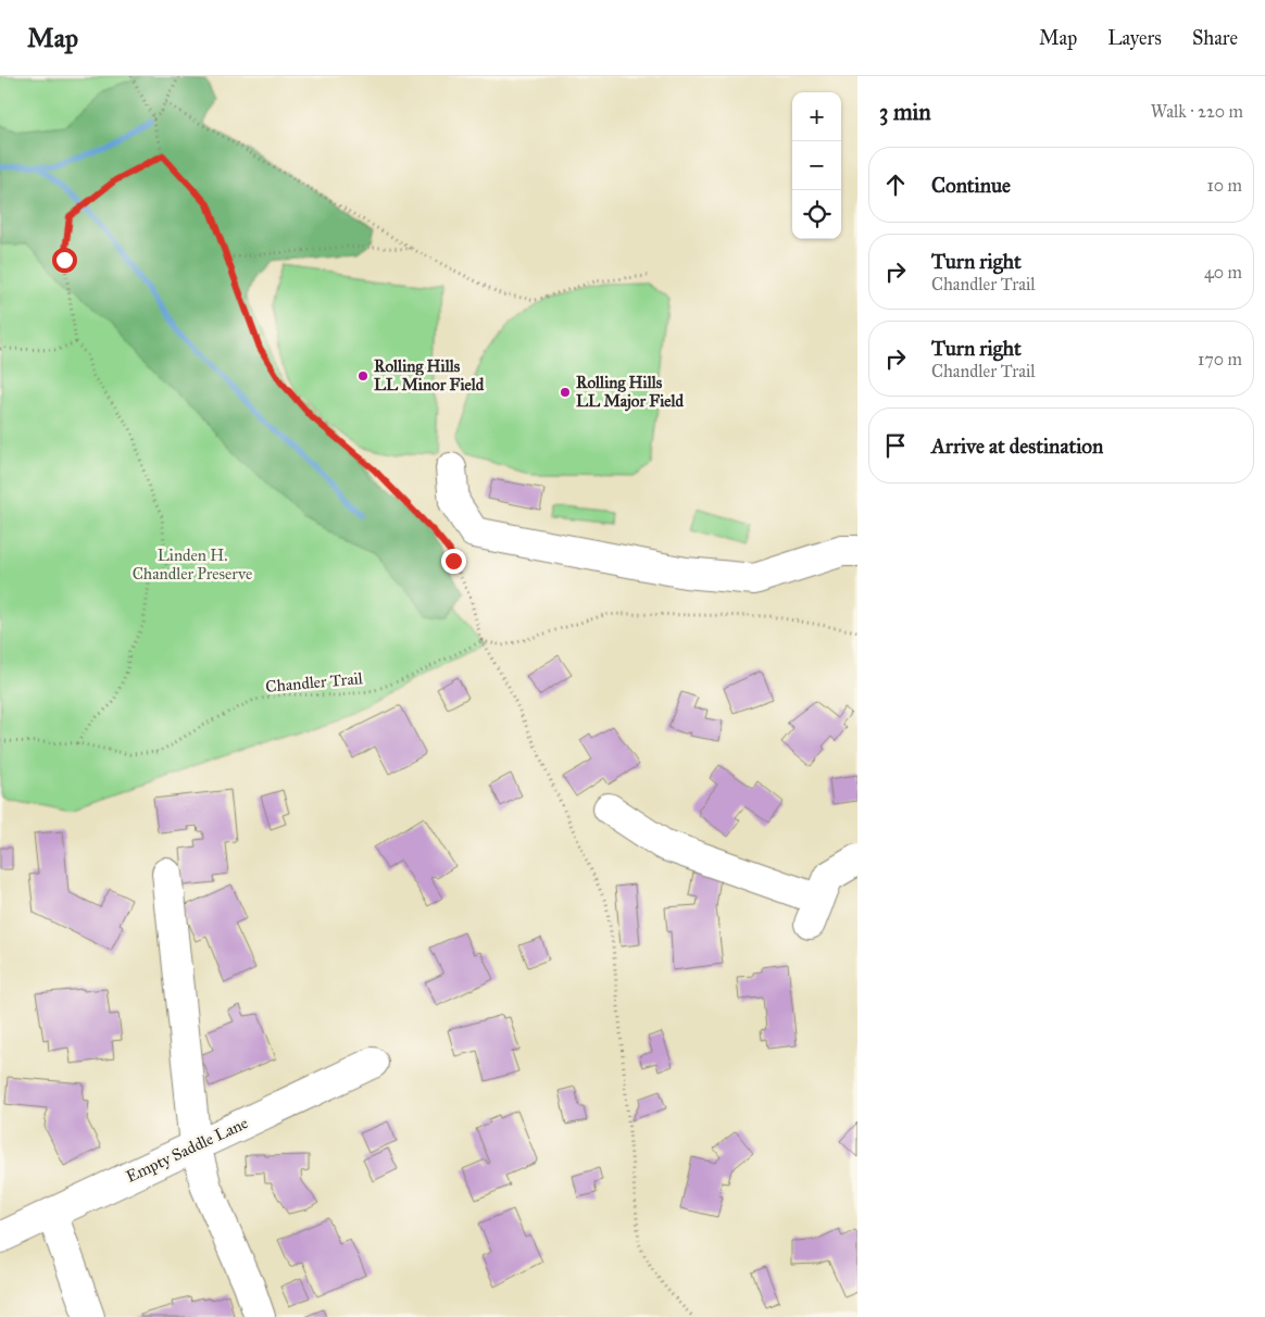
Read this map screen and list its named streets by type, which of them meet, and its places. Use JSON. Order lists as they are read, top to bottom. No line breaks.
{"streets":{"street":["Empty Saddle Lane"],"path":["Chandler Trail"]},"parks":["Linden H. Chandler Preserve"],"places":["Rolling Hills LL Minor Field","Rolling Hills LL Major Field"],"page":{"header":"Map","nav":["Map","Layers","Share"],"heading":["3 min","Walk · 220 m"],"map_buttons":["+","−"],"list":[["Continue","10 m"],["Turn right","Chandler Trail","40 m"],["Turn right","Chandler Trail","170 m"],"Arrive at destination"]}}
